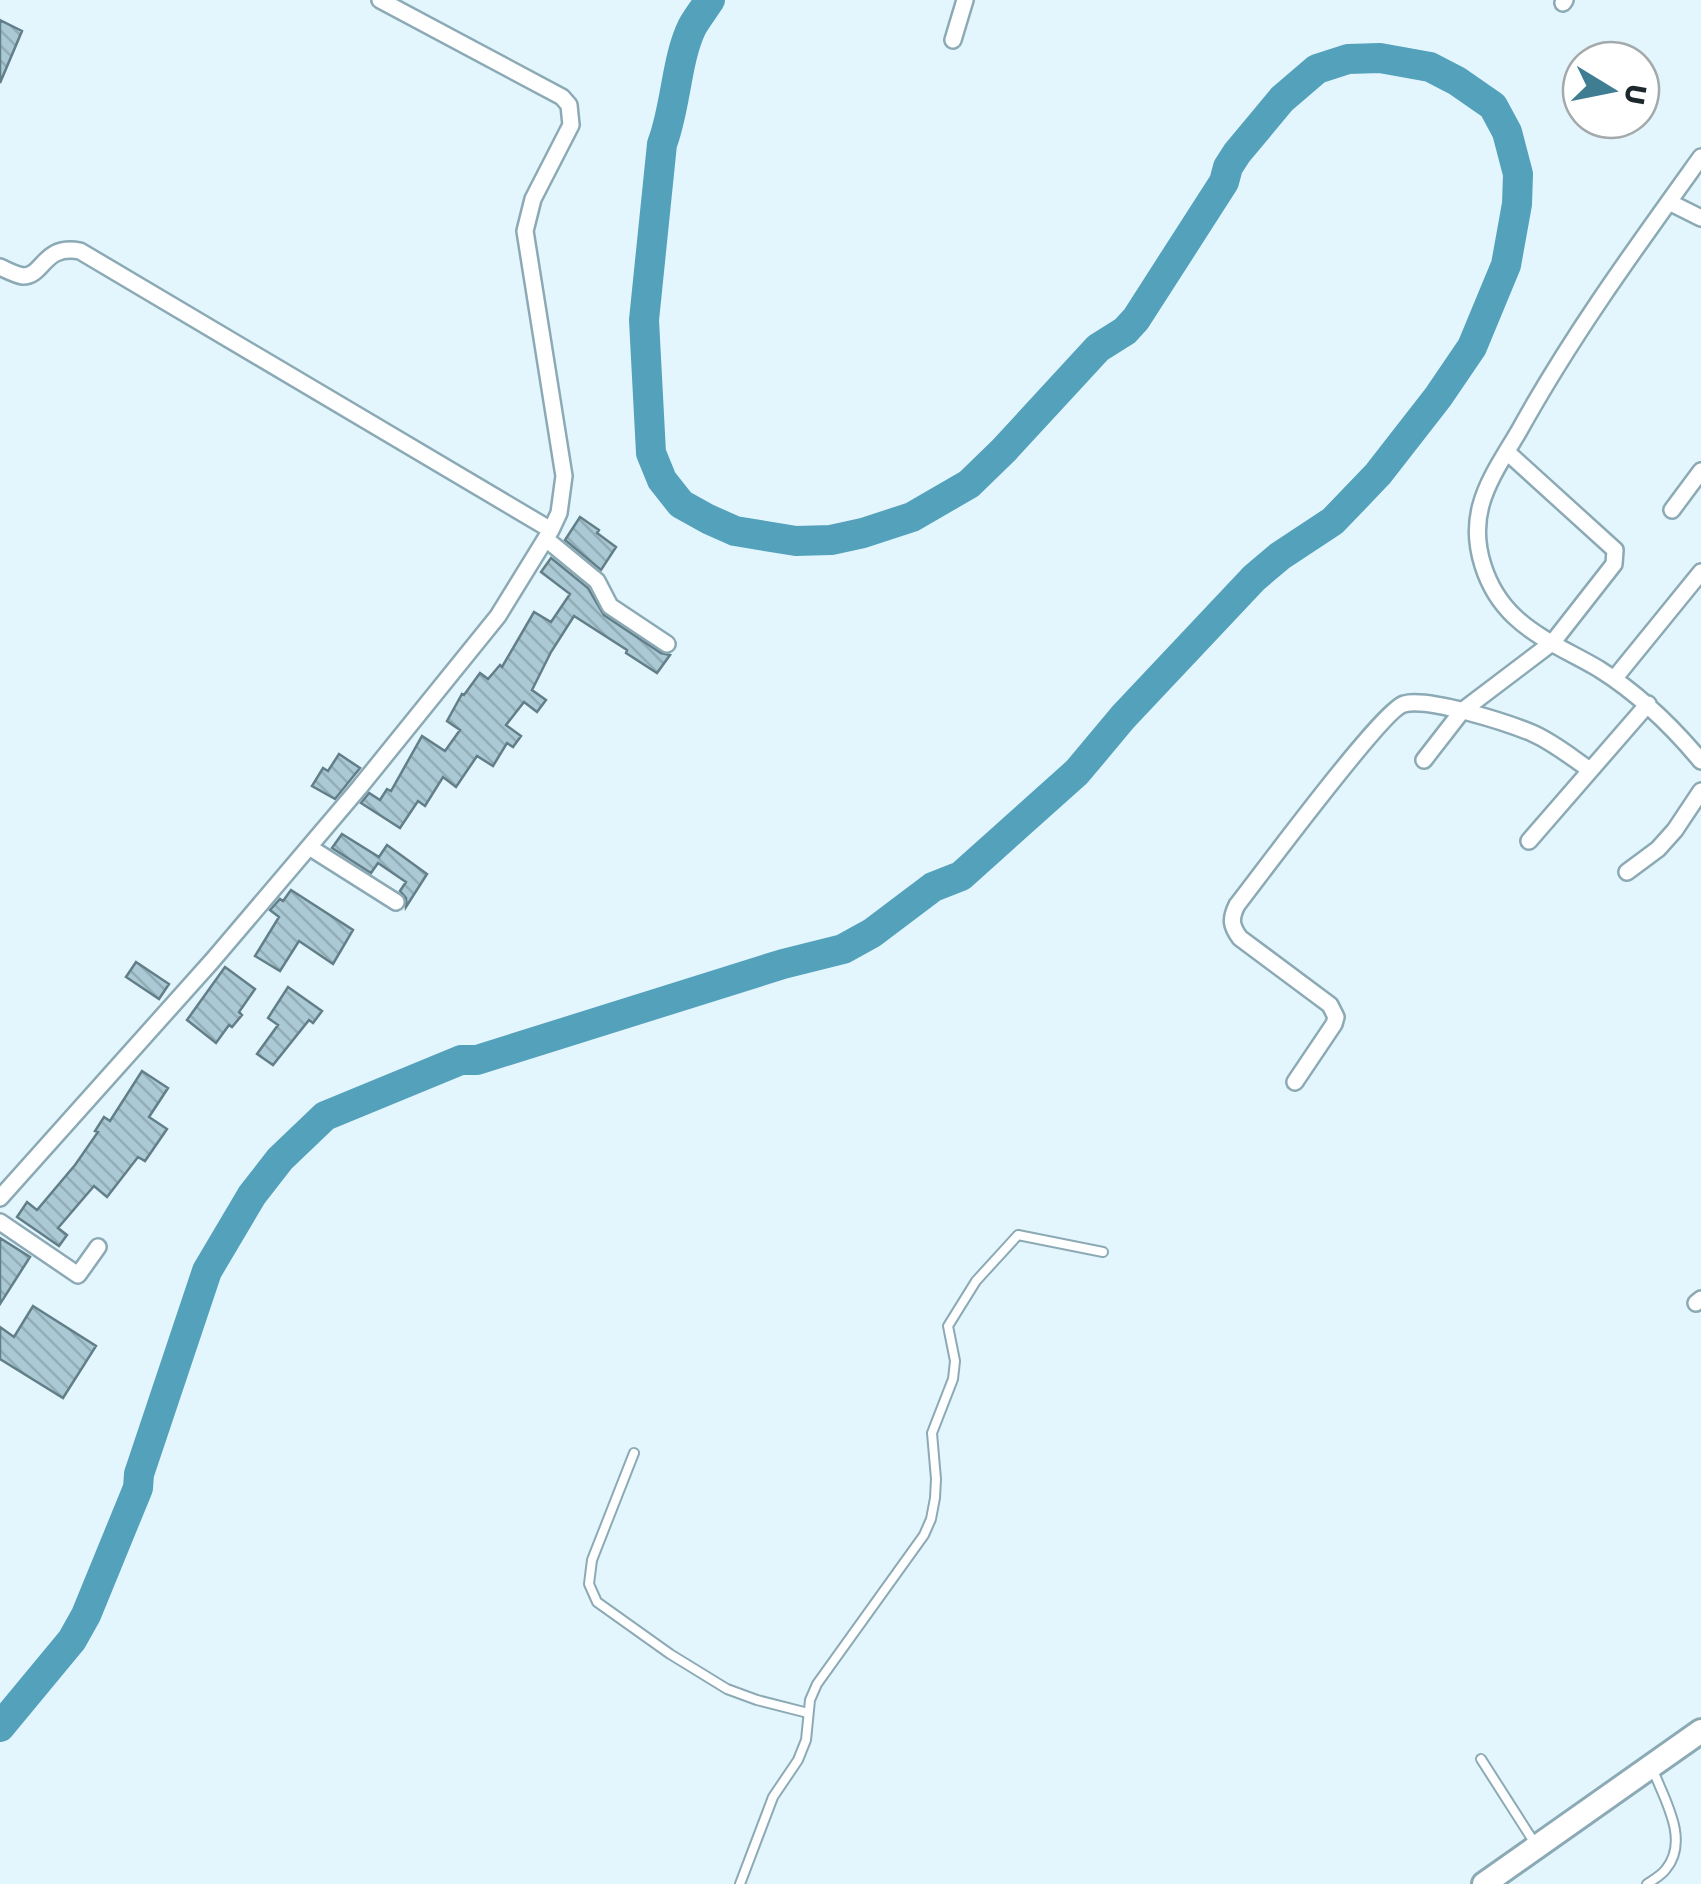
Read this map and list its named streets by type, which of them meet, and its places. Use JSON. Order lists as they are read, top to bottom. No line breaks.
{"north":"right"}
